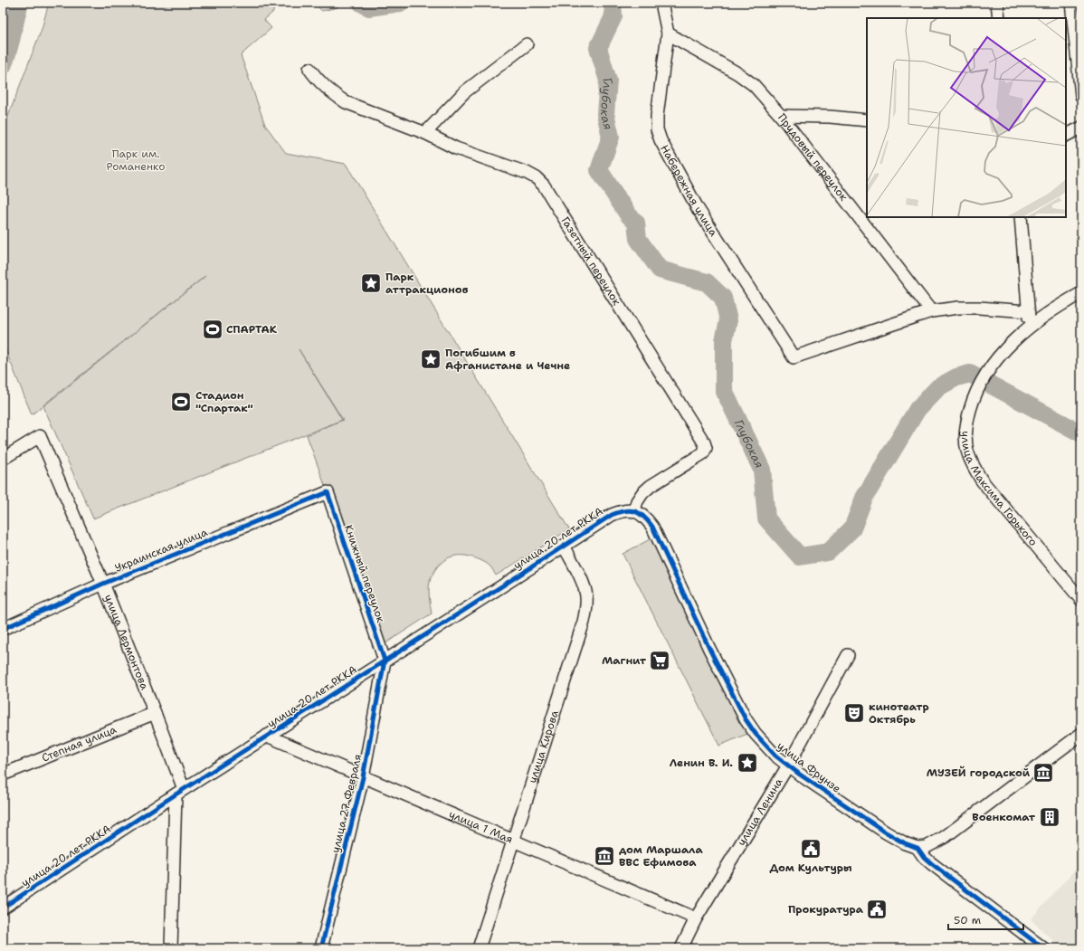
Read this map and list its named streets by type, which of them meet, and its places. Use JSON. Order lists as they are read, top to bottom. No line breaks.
{"streets":{"street":["Прудовый переулок","Набережная улица","Газетный переулок","улица Максима Горького","улица 20 лет РККА","Украинская улица","Книжный переулок","улица Лермонтова","Степная улица","улица Кирова","улица Фрунзе","улица 27 Февраля","улица Ленина","улица 1 Мая"]},"crossings":[["Прудовый переулок","Набережная улица"],["Газетный переулок","улица 20 лет РККА"],["Газетный переулок","улица Фрунзе"],["улица 20 лет РККА","Книжный переулок"],["улица 20 лет РККА","улица Лермонтова"],["улица 20 лет РККА","улица Кирова"],["улица 20 лет РККА","улица Фрунзе"],["улица 20 лет РККА","улица 27 Февраля"],["улица 20 лет РККА","улица 1 Мая"],["Украинская улица","Книжный переулок"],["Украинская улица","улица Лермонтова"],["Книжный переулок","улица 27 Февраля"],["улица Лермонтова","Степная улица"],["улица Кирова","улица 1 Мая"],["улица Фрунзе","улица Ленина"],["улица 27 Февраля","улица 1 Мая"],["улица Ленина","улица 1 Мая"]],"water":["Глубокая"],"parks":["Парк им. Романенко"],"places":{"place":["Парк аттракционов","Погибшим в Афганистане и Чечне","Ленин В. И."],"sports":["СПАРТАК","Стадион \"Спартак\""],"supermarket":["Магнит"],"theatre":["кинотеатр Октябрь"],"museum":["МУЗЕЙ городской","дом Маршала ВВС Ефимова"],"building":["Военкомат"],"public building":["Дом Культуры","Прокуратура"]},"scale_bar":"50 m"}
